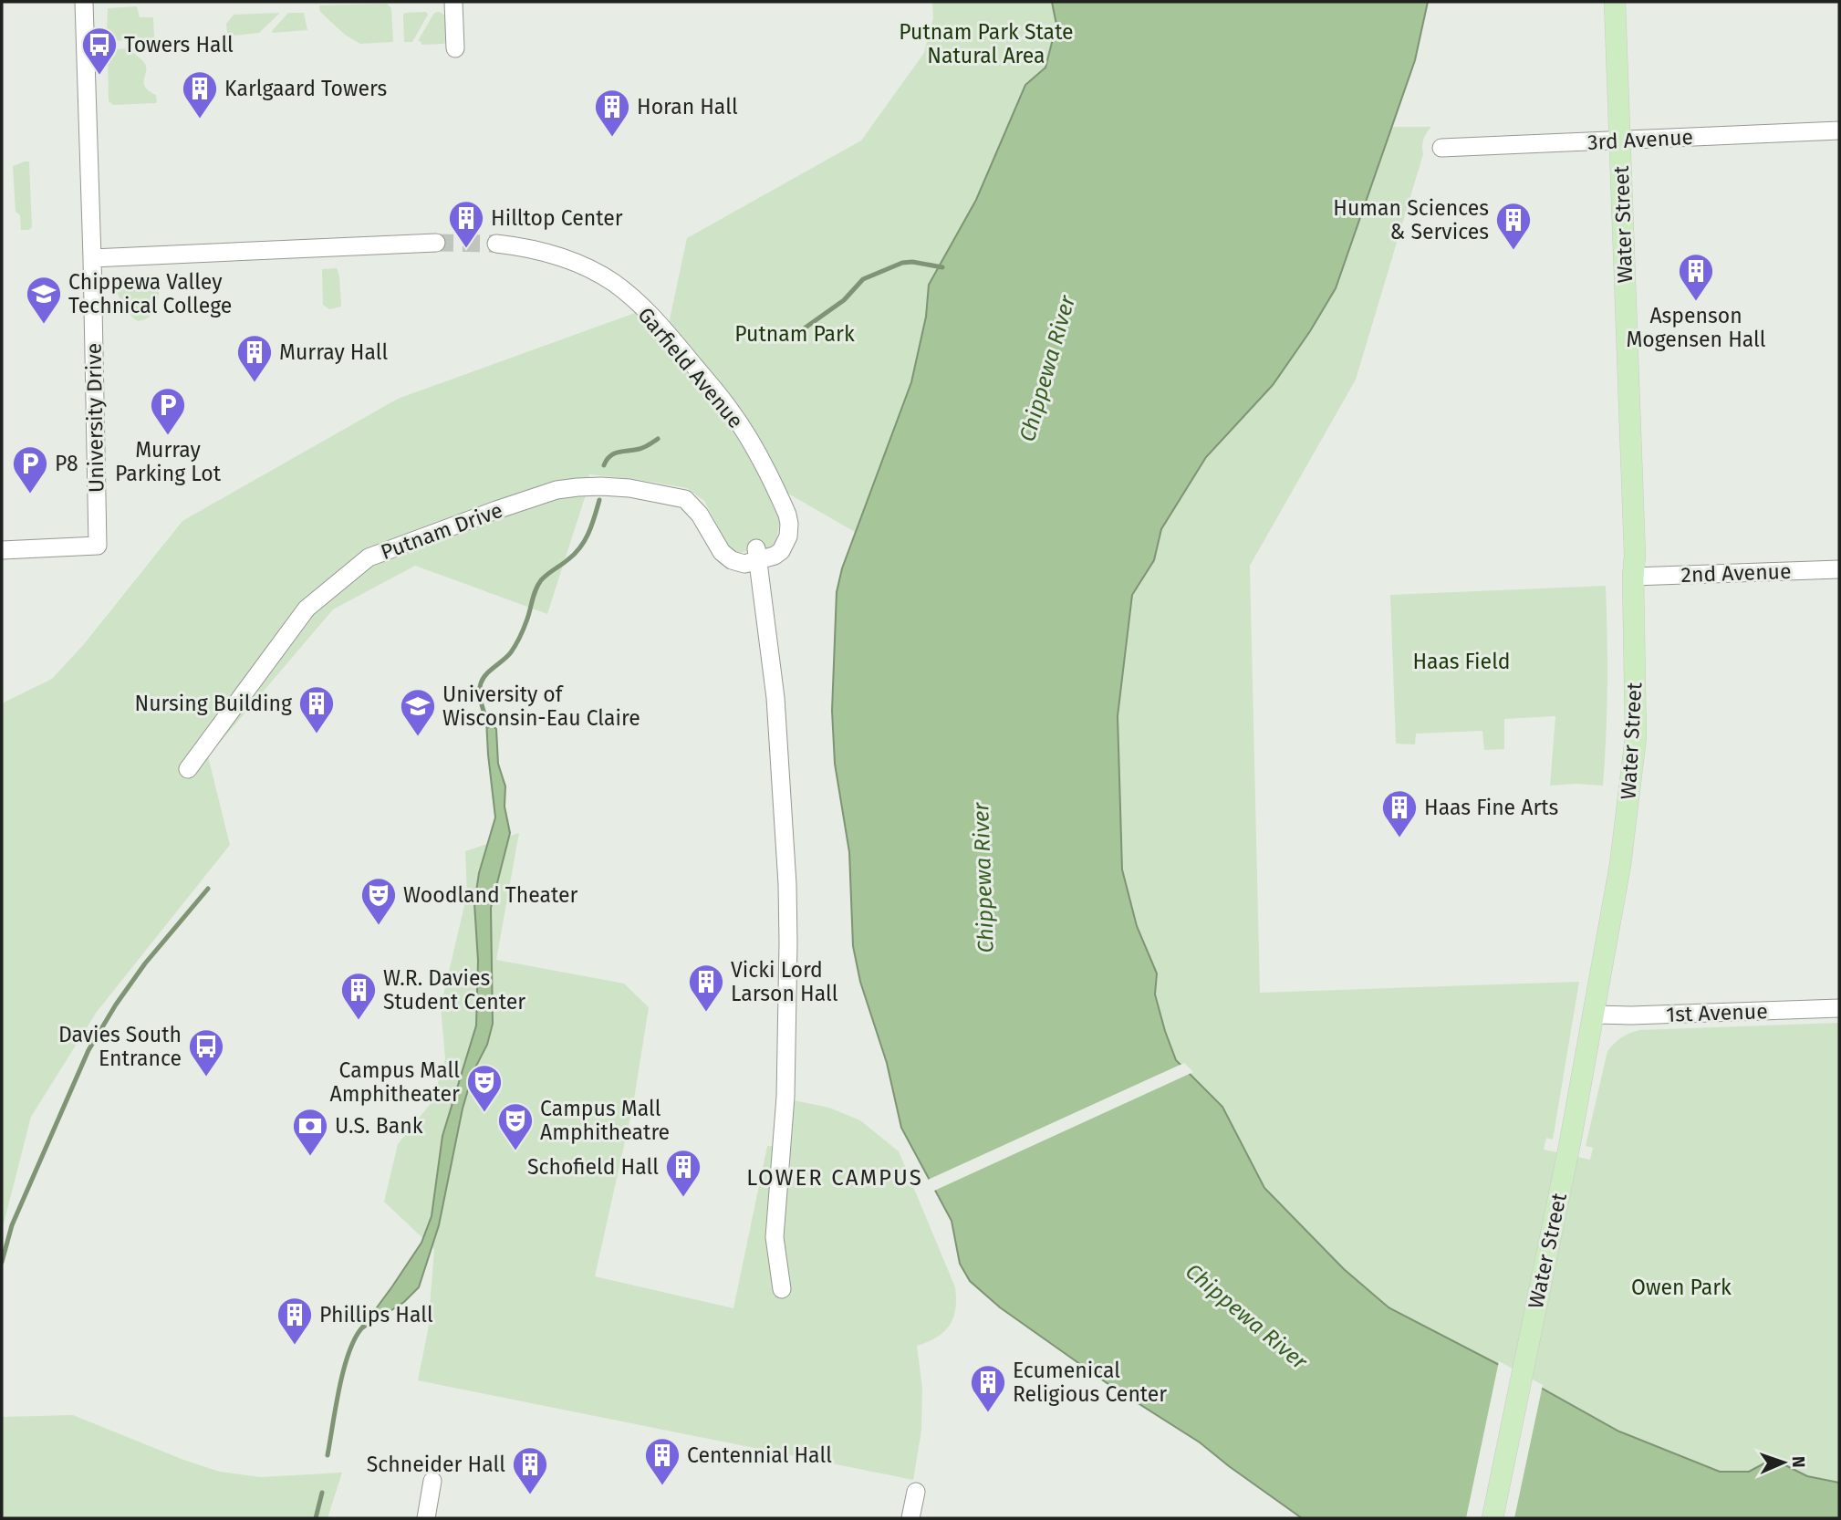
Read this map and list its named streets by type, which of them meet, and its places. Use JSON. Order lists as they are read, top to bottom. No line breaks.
{"streets":{"main road":["Water Street"],"street":["3rd Avenue","Garfield Avenue","University Drive","Putnam Drive","2nd Avenue","1st Avenue"]},"crossings":[["3rd Avenue","Water Street"],["Water Street","2nd Avenue"],["Water Street","1st Avenue"],["Garfield Avenue","Putnam Drive"]],"districts":["LOWER CAMPUS"],"water":["Chippewa River"],"parks":["Putnam Park State Natural Area","Putnam Park","Haas Field","Owen Park"],"places":{"bus stop":["Towers Hall","Davies South Entrance"],"building":["Karlgaard Towers","Horan Hall","Hilltop Center","Human Sciences & Services","Aspenson Mogensen Hall","Murray Hall","Nursing Building","Haas Fine Arts","Vicki Lord Larson Hall","W.R. Davies Student Center","Schofield Hall","Phillips Hall","Ecumenical Religious Center","Centennial Hall","Schneider Hall"],"school or university":["Chippewa Valley Technical College","University of Wisconsin-Eau Claire"],"parking":["Murray Parking Lot","P8"],"theatre":["Woodland Theater","Campus Mall Amphitheater","Campus Mall Amphitheatre"],"bank":["U.S. Bank"]},"north":"right"}
